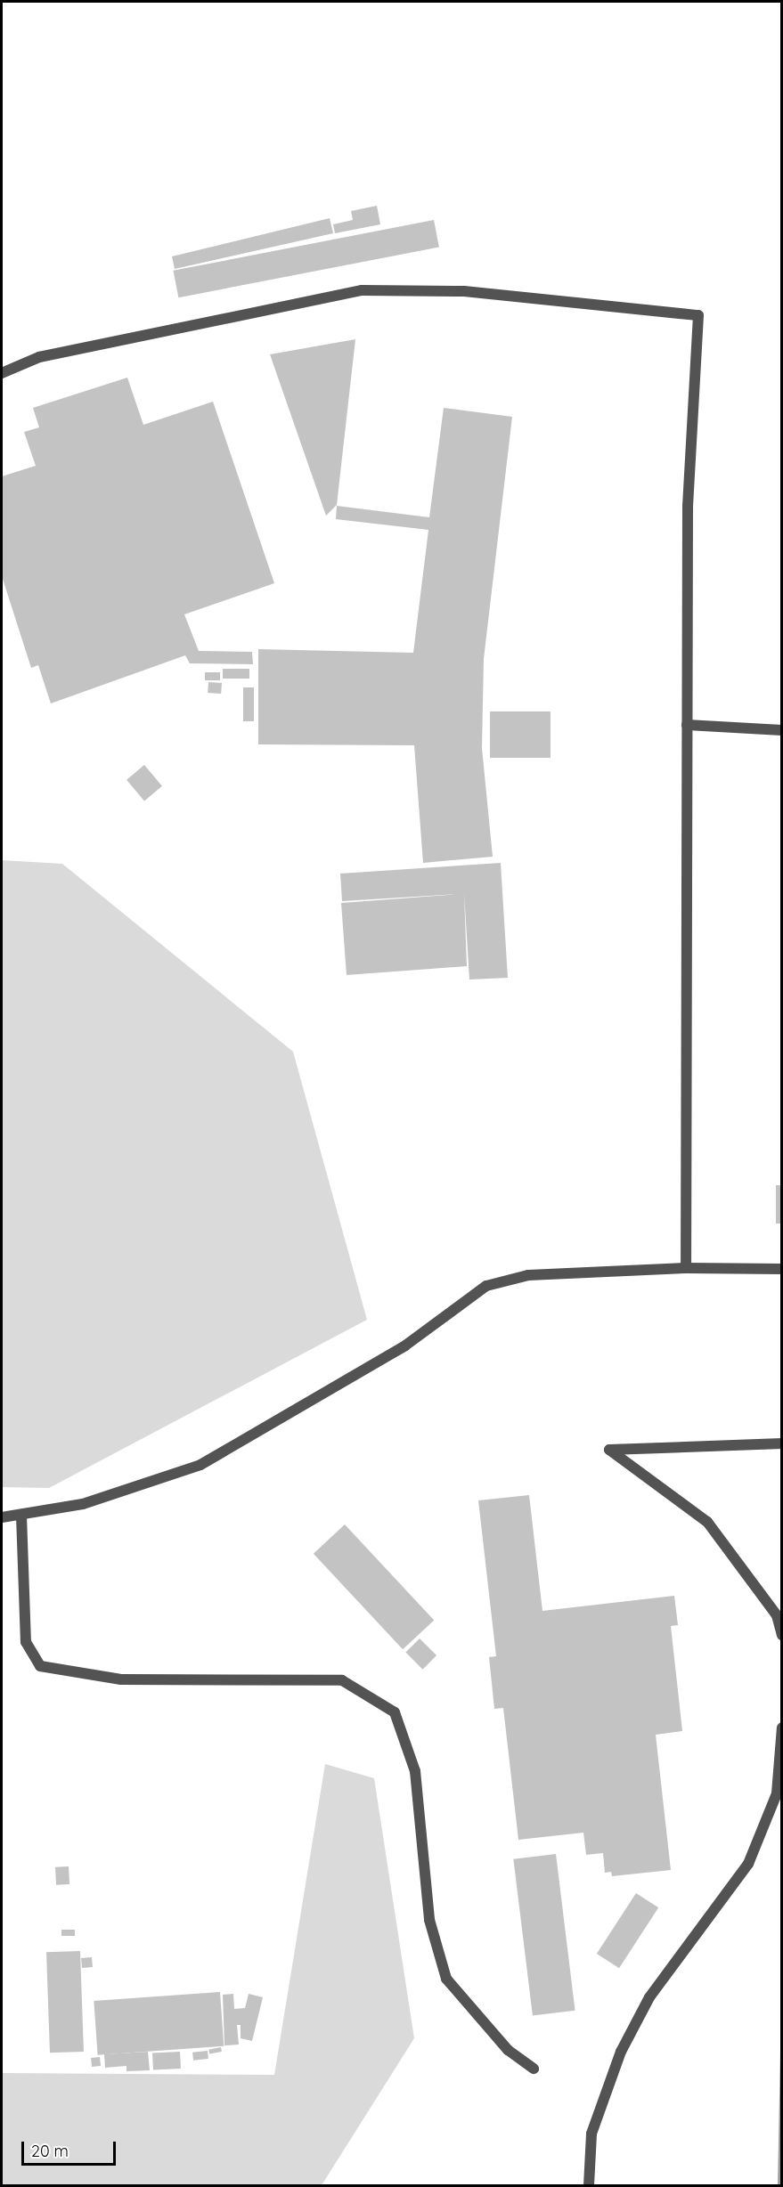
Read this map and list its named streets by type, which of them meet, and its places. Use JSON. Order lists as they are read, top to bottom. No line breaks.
{"scale_bar":"20 m"}
